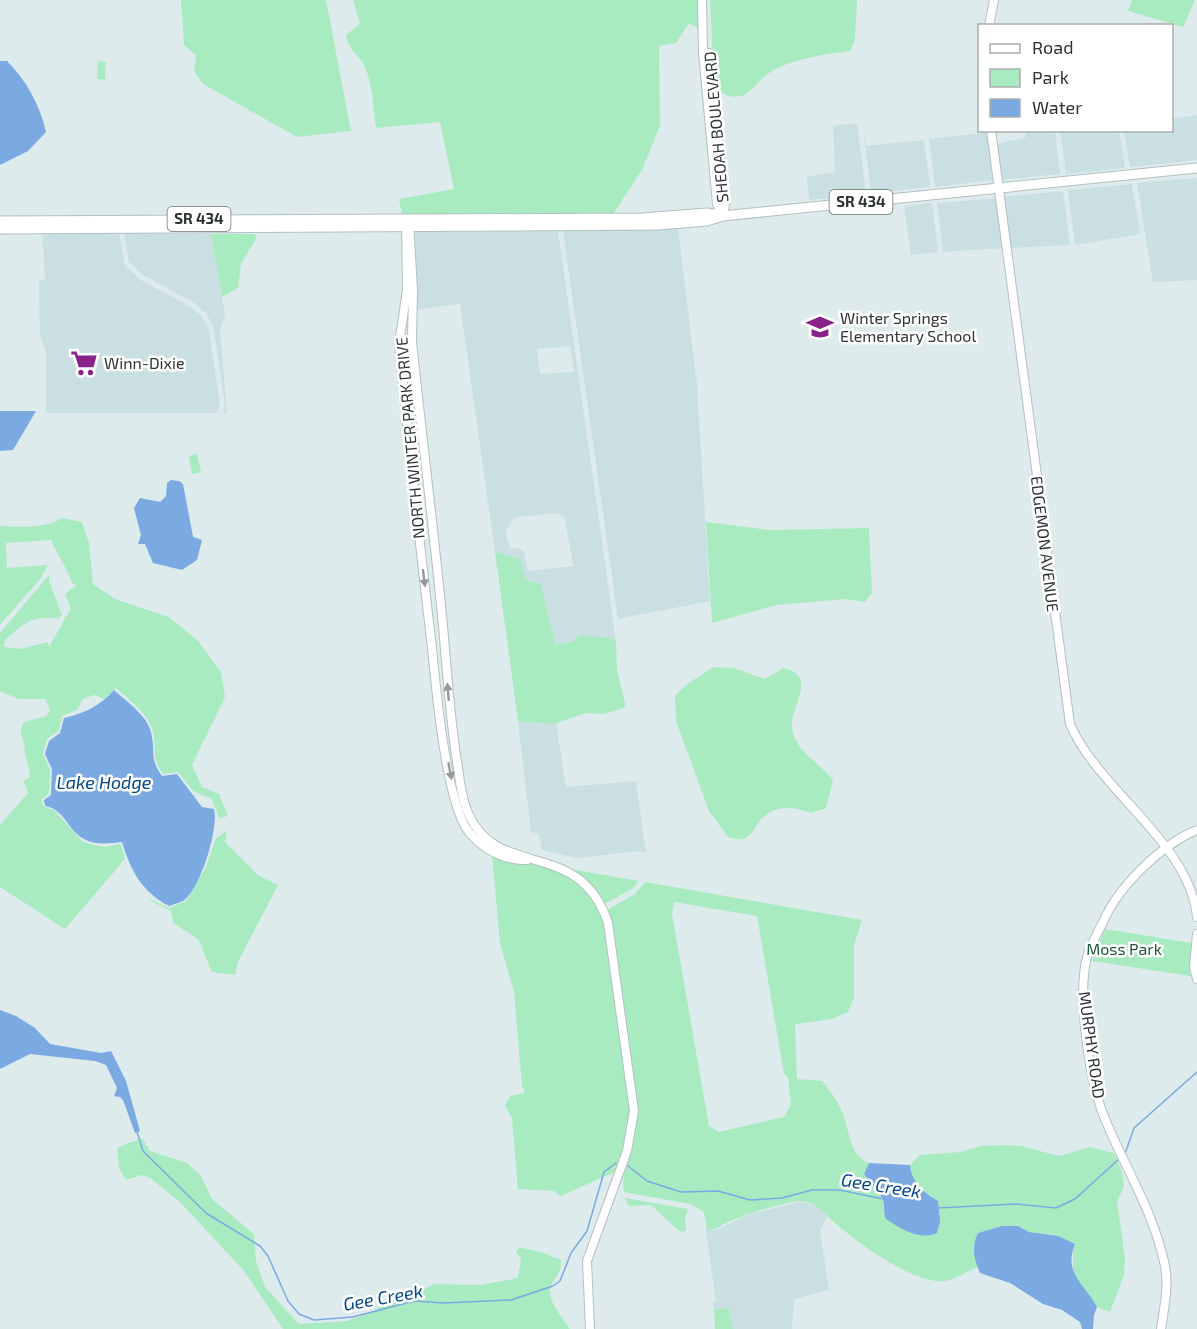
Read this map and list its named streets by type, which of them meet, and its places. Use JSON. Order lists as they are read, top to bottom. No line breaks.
{"streets":{"main road":["SR 434"],"street":["SHEOAH BOULEVARD","NORTH WINTER PARK DRIVE","EDGEMON AVENUE","MURPHY ROAD"]},"crossings":[["SHEOAH BOULEVARD","SR 434"],["SR 434","NORTH WINTER PARK DRIVE"],["SR 434","EDGEMON AVENUE"],["EDGEMON AVENUE","MURPHY ROAD"]],"water":["Lake Hodge","Gee Creek"],"parks":["Moss Park"],"places":{"school or university":["Winter Springs Elementary School"],"supermarket":["Winn-Dixie"]},"legend":["Road","Park","Water"]}
